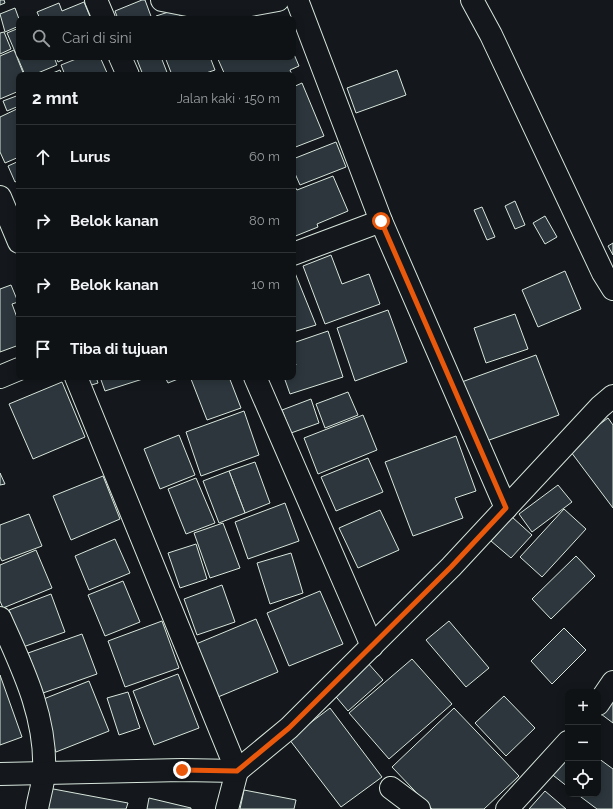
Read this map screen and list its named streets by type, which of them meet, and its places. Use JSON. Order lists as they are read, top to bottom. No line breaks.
{"page":{"search":"Cari di sini","heading":["2 mnt","Jalan kaki · 150 m"],"list":[["Lurus","60 m"],["Belok kanan","80 m"],["Belok kanan","10 m"],"Tiba di tujuan"],"map_buttons":["+","−"]}}
